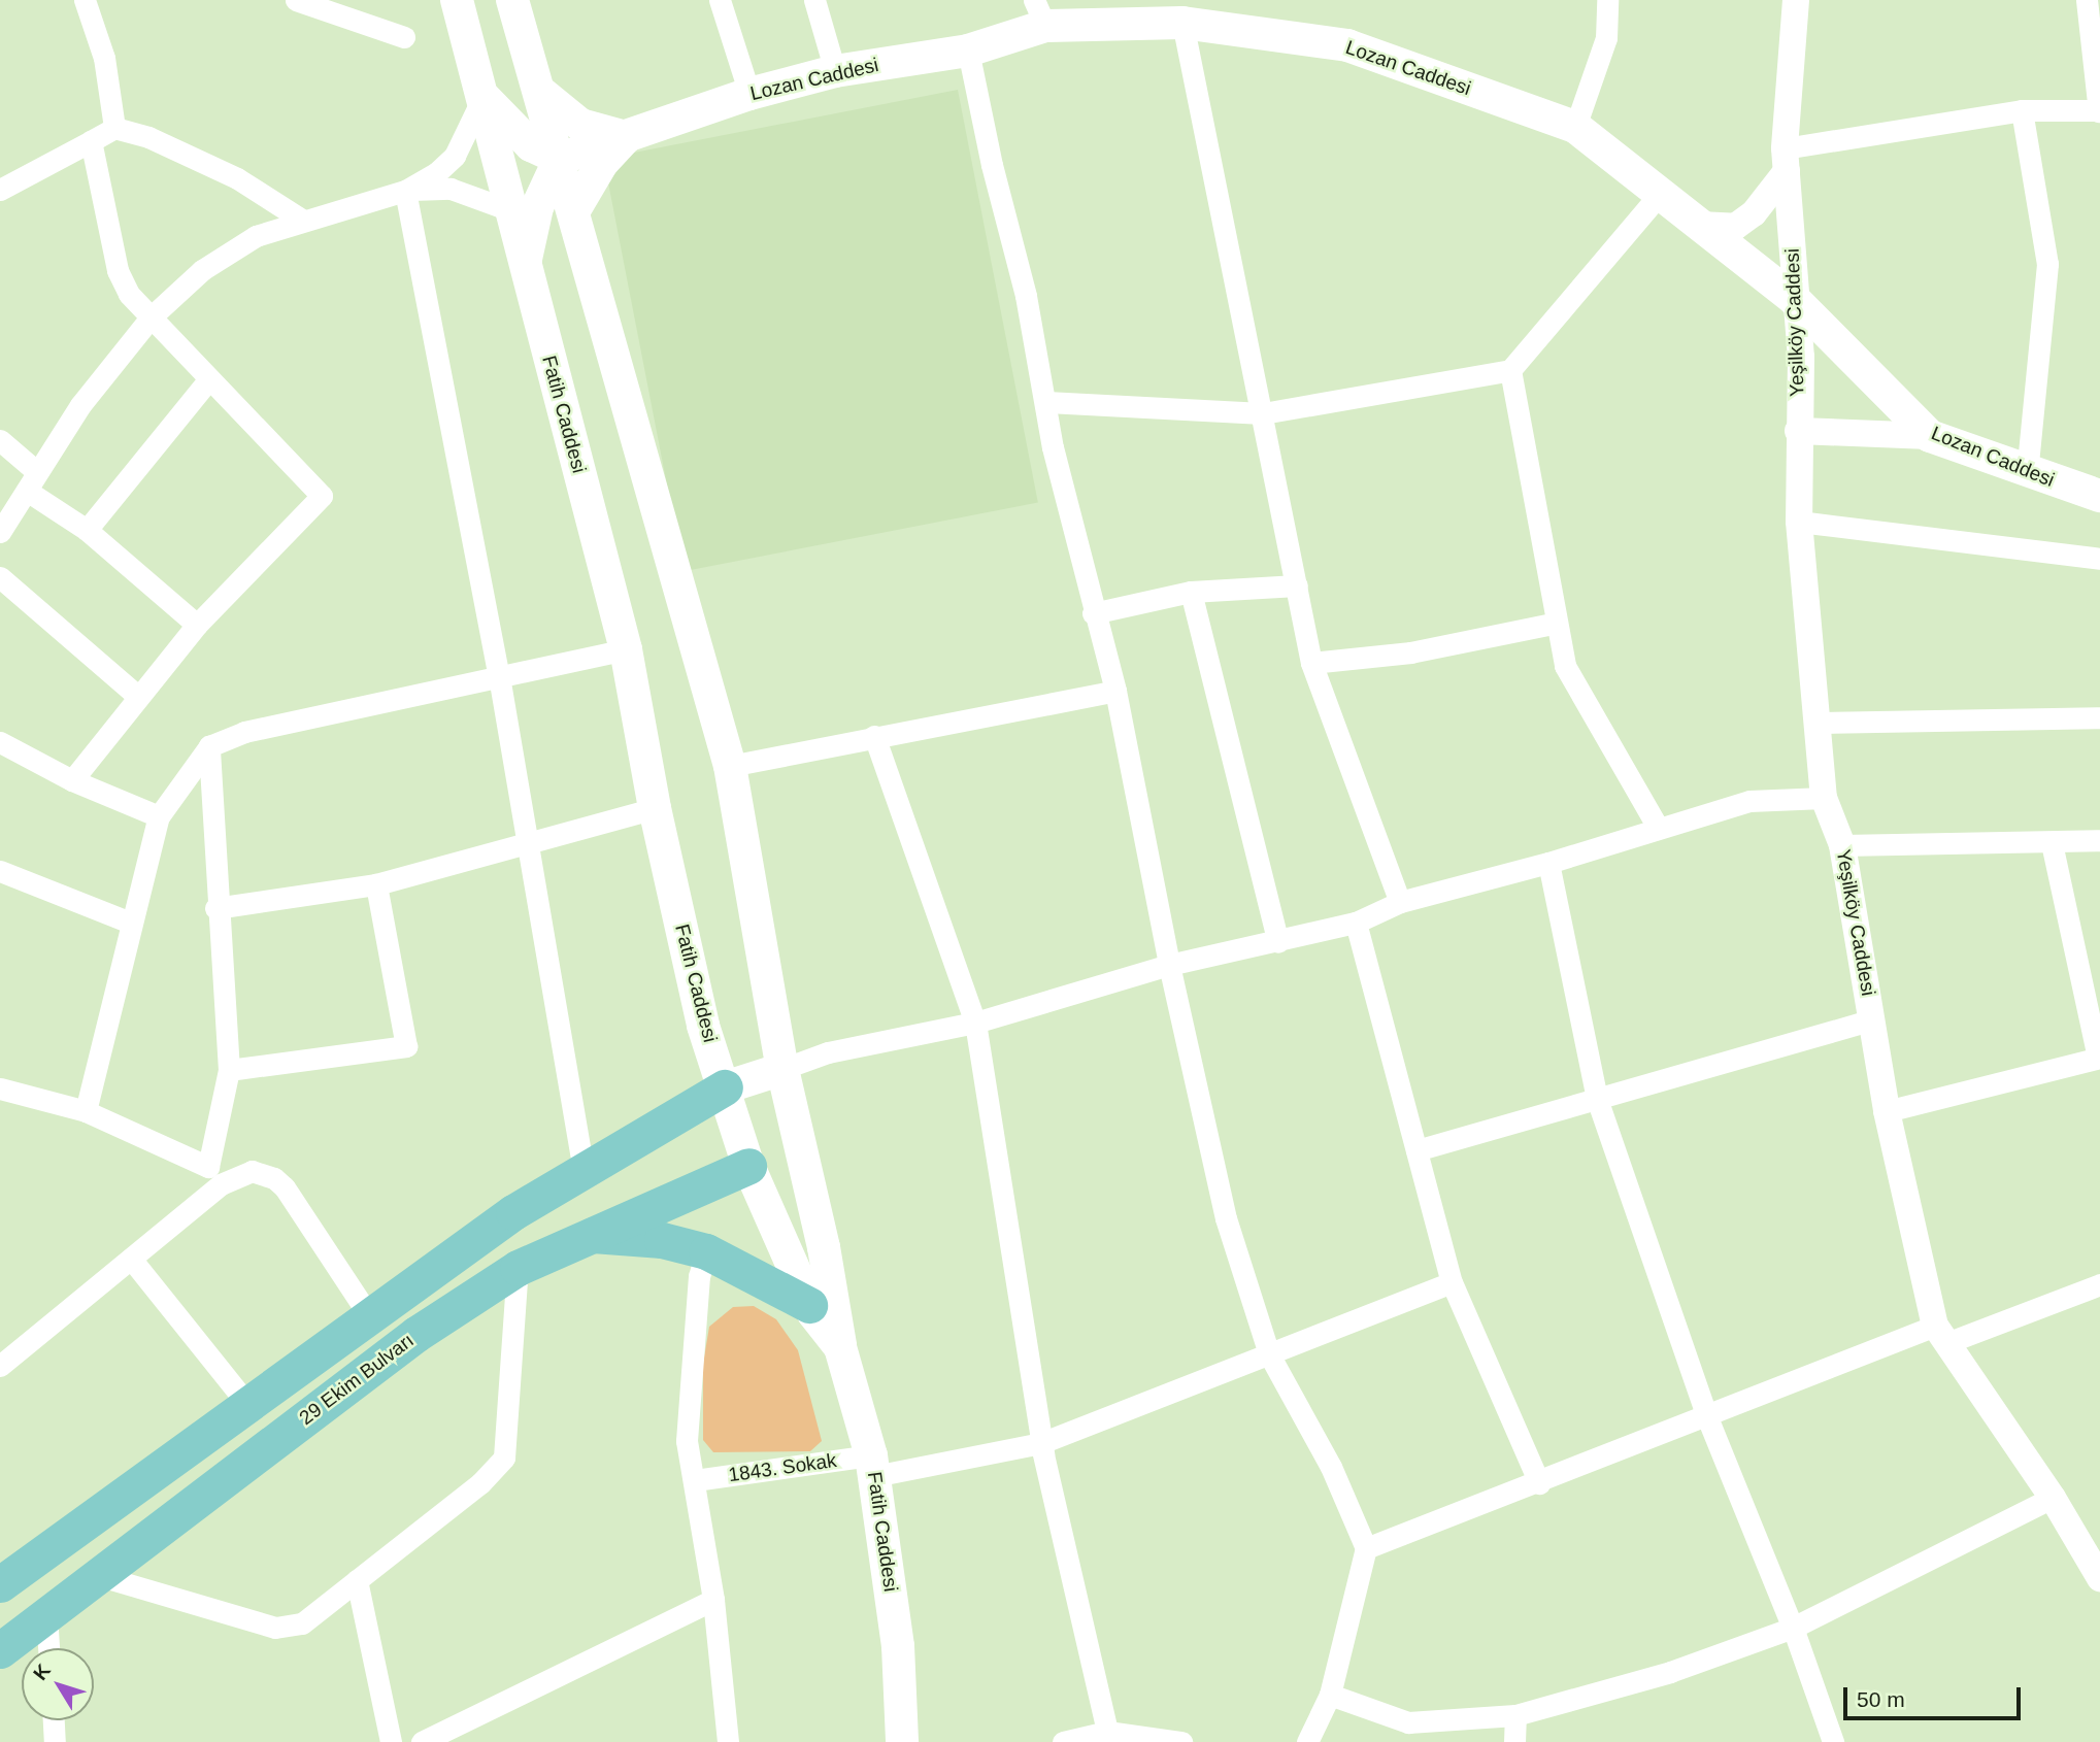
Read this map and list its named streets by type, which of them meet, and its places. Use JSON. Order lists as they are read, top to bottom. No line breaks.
{"streets":{"main road":["Lozan Caddesi","Fatih Caddesi","29 Ekim Bulvarı"],"street":["Yeşilköy Caddesi","1843. Sokak"]},"crossings":[["Lozan Caddesi","Yeşilköy Caddesi"],["Fatih Caddesi","29 Ekim Bulvarı"],["Fatih Caddesi","1843. Sokak"]],"scale_bar":"50 m","north":"top left"}
